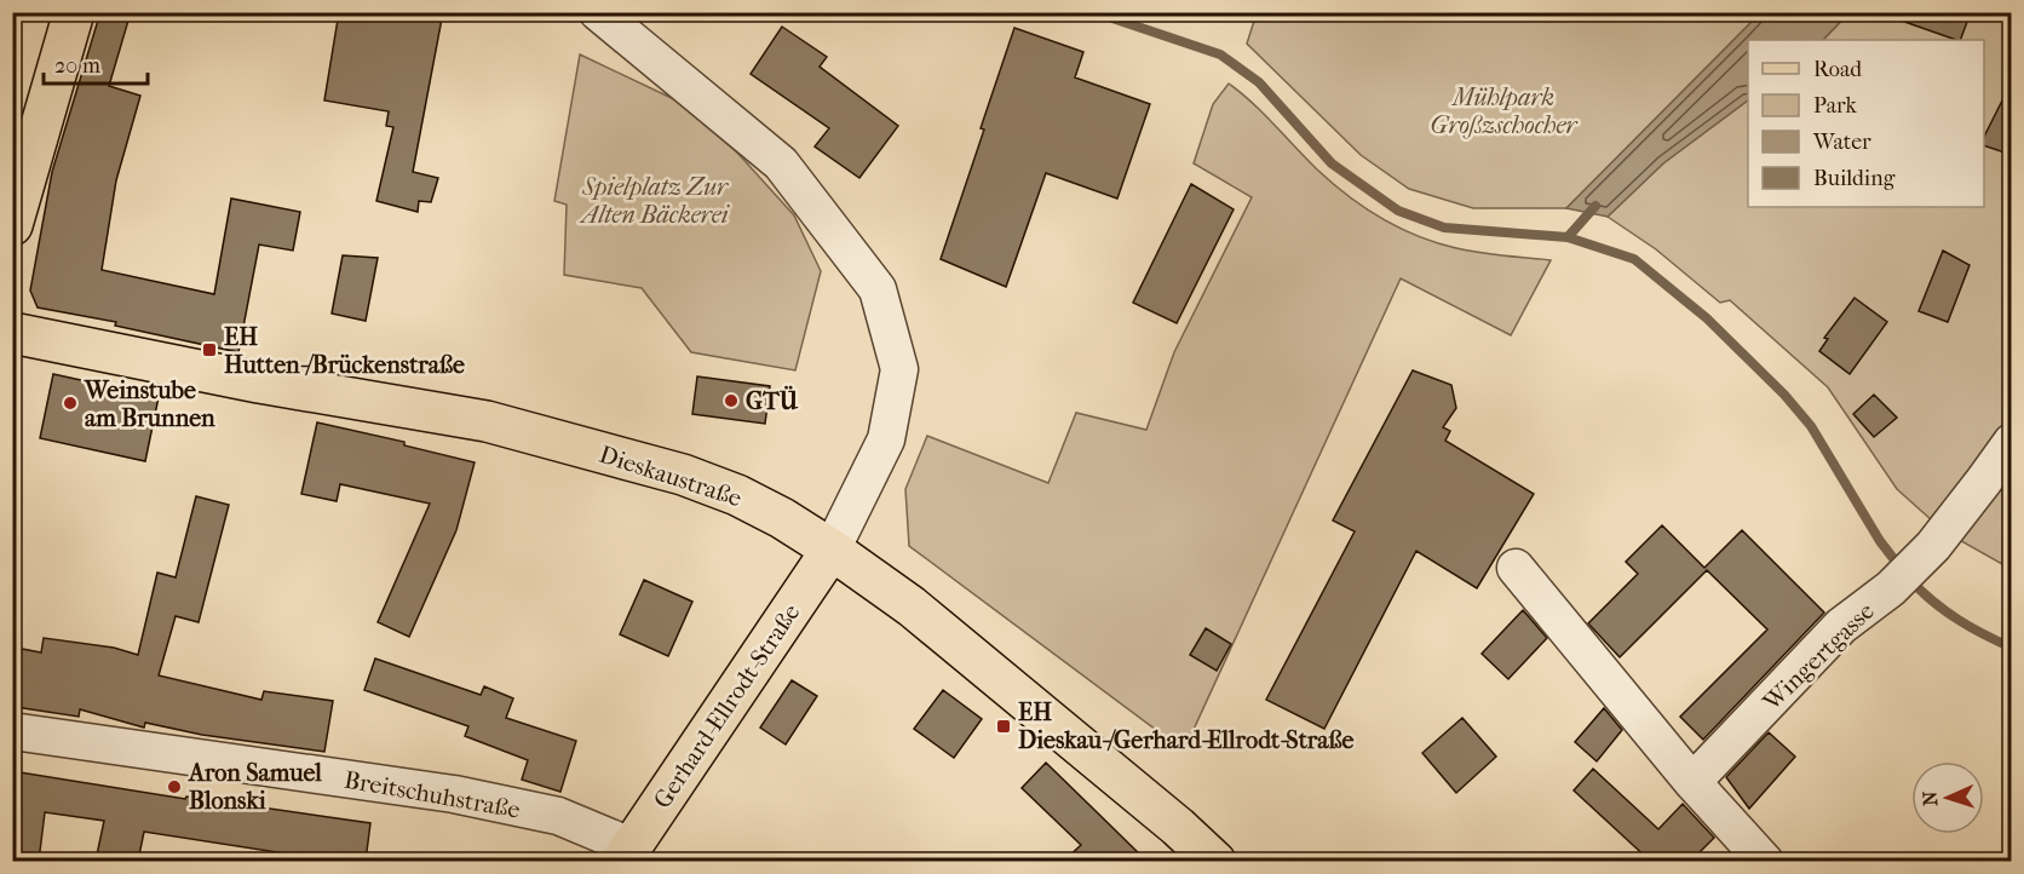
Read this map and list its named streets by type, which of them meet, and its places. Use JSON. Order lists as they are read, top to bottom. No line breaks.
{"streets":{"main road":["Dieskaustraße","Gerhard-Ellrodt-Straße"],"street":["Wingertgasse","Breitschuhstraße"]},"crossings":[["Dieskaustraße","Gerhard-Ellrodt-Straße"],["Gerhard-Ellrodt-Straße","Breitschuhstraße"]],"parks":["Mühlpark Großzschocher","Spielplatz Zur Alten Bäckerei"],"places":{"transit":["EH Hutten-/Brückenstraße","EH Dieskau-/Gerhard-Ellrodt-Straße"],"other":["GTÜ","Weinstube am Brunnen","Aron Samuel Blonski"]},"legend":["Road","Park","Water","Building"],"scale_bar":"20 m","north":"left"}
